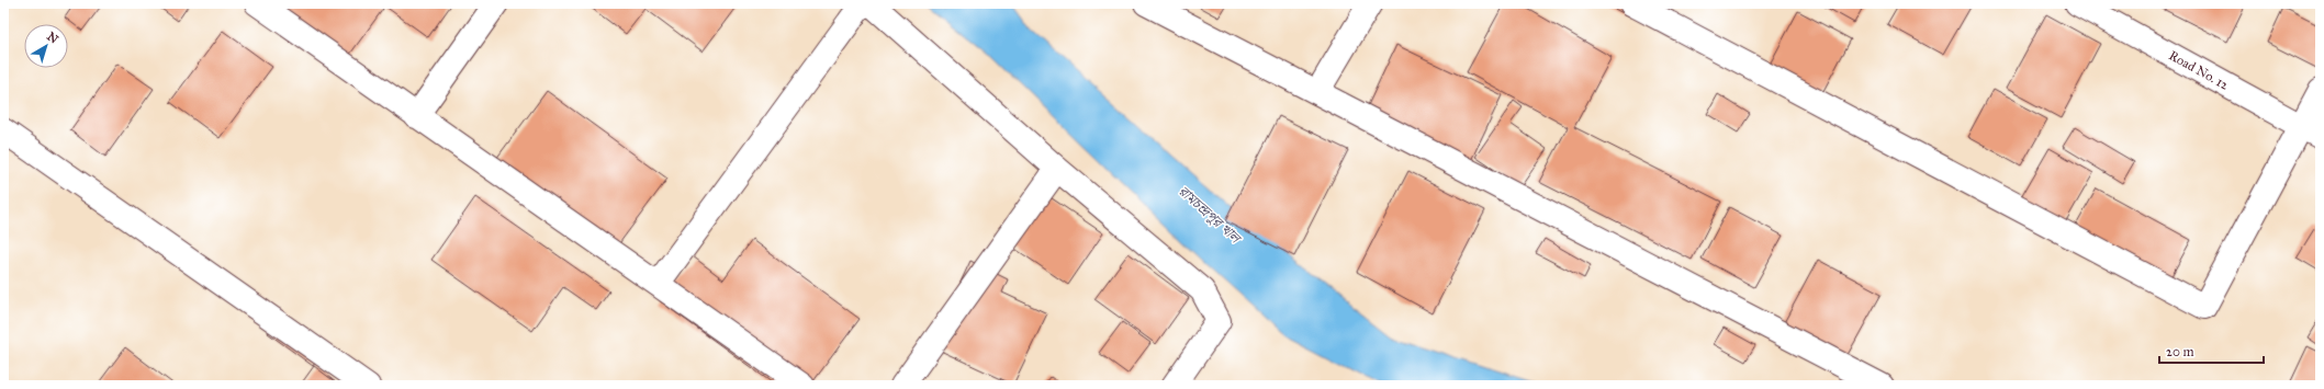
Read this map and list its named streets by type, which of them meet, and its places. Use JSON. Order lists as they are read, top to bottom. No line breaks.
{"streets":{"street":["Road No. 12"]},"water":["রামচন্দ্রপুর খাল"],"scale_bar":"20 m","north":"top right"}
